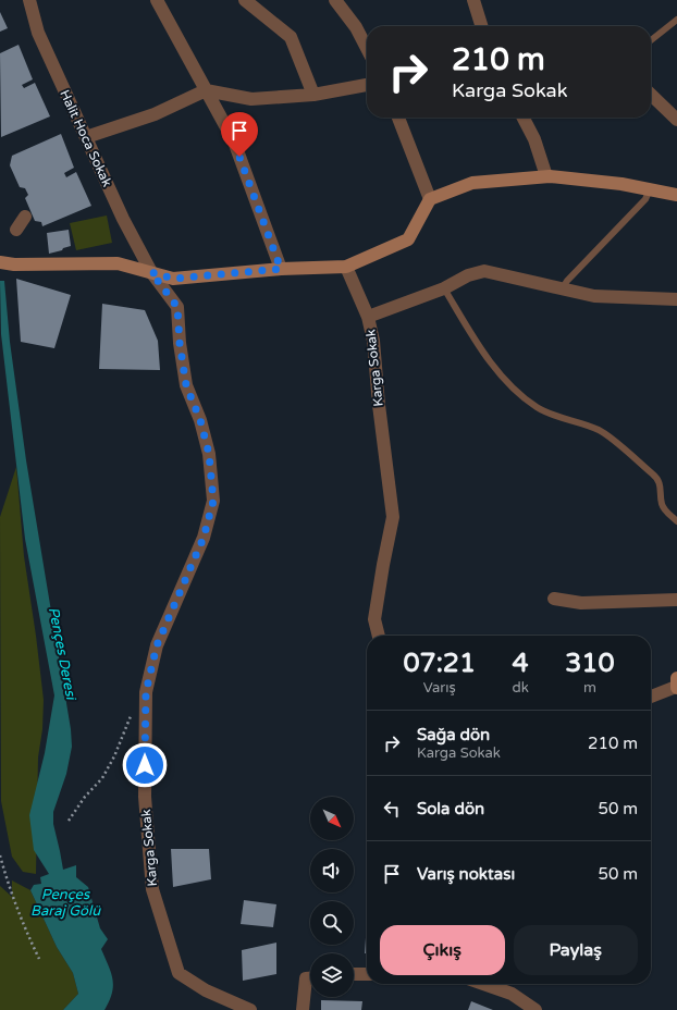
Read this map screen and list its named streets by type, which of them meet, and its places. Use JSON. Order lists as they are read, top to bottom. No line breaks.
{"streets":{"street":["Halit Hoca Sokak","Karga Sokak"]},"crossings":[["Halit Hoca Sokak","Karga Sokak"]],"water":["Pençes Deresi","Pençes Baraj Gölü"],"north":"bottom right","page":{"turn":["210 m","Karga Sokak"],"eta":["07:21","Varış","4","dk","310","m"],"list":[{"name":"Sağa dön","note":"Karga Sokak","value":"210 m"},{"name":"Sola dön","value":"50 m"},{"name":"Varış noktası","value":"50 m"}],"buttons":["Çıkış","Paylaş"]}}
